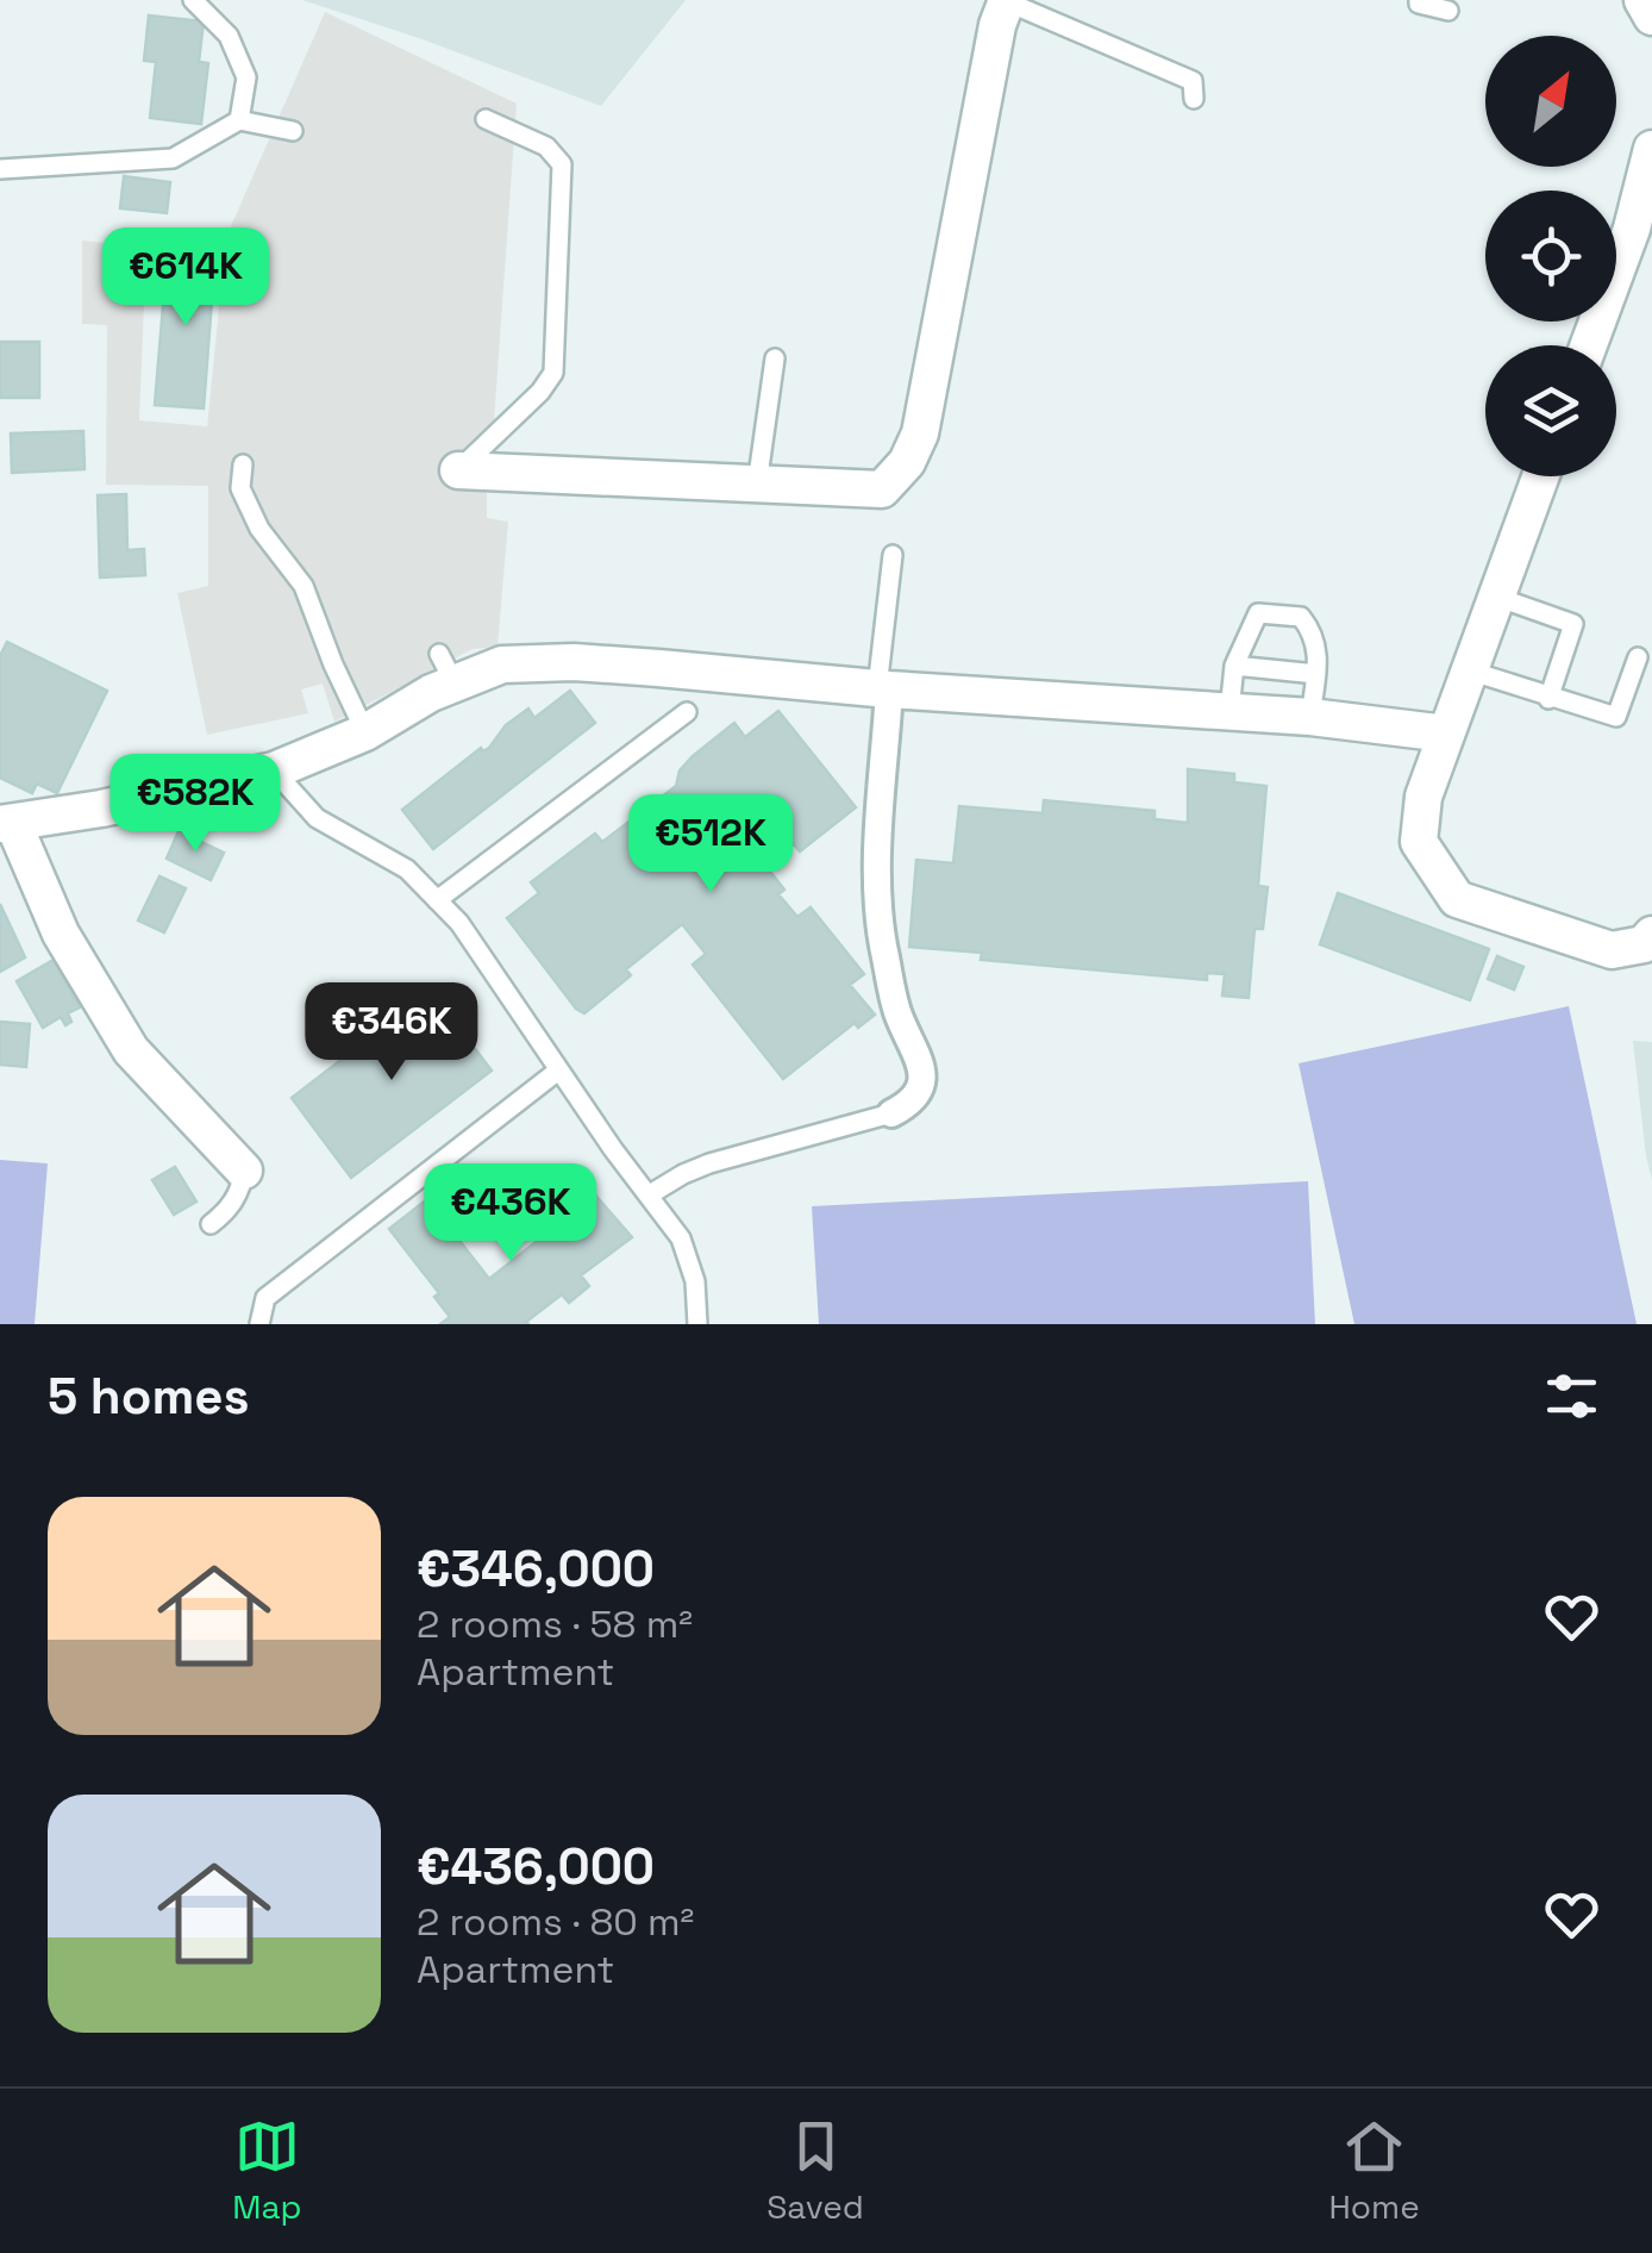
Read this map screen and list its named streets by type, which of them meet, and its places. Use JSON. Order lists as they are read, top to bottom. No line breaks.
{"north":"top right","page":{"price":["€614K","€582K","€512K","€346K","€436K"],"heading":"5 homes","list":[{"name":"€346,000","note":"2 rooms · 58 m² · Apartment"},{"name":"€436,000","note":"2 rooms · 80 m² · Apartment"}],"tabs":["Map","Saved","Home"]}}
